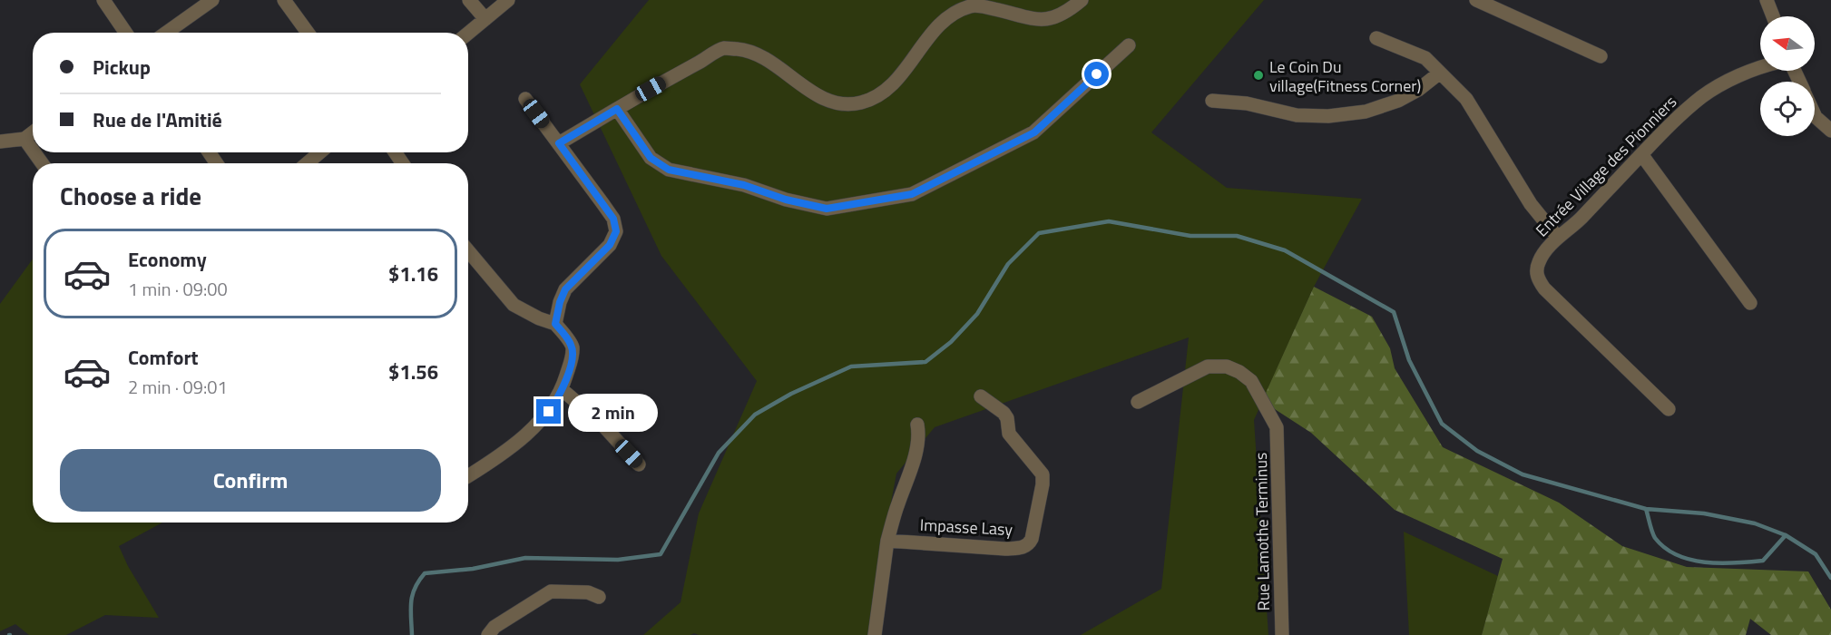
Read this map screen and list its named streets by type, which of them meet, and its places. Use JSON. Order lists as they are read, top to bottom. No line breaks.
{"streets":{"street":["Entrée Village des Pionniers","Impasse Lasy","Rue Lamothe Terminus"]},"places":["Le Coin Du village(Fitness Corner)"],"north":"left","page":{"banner":["Pickup","Rue de l'Amitié"],"heading":"Choose a ride","list":[{"name":"Economy","note":"1 min · 09:00","value":"$1.16"},{"name":"Comfort","note":"2 min · 09:01","value":"$1.56"}],"bubble":"2 min","buttons":"Confirm"}}
